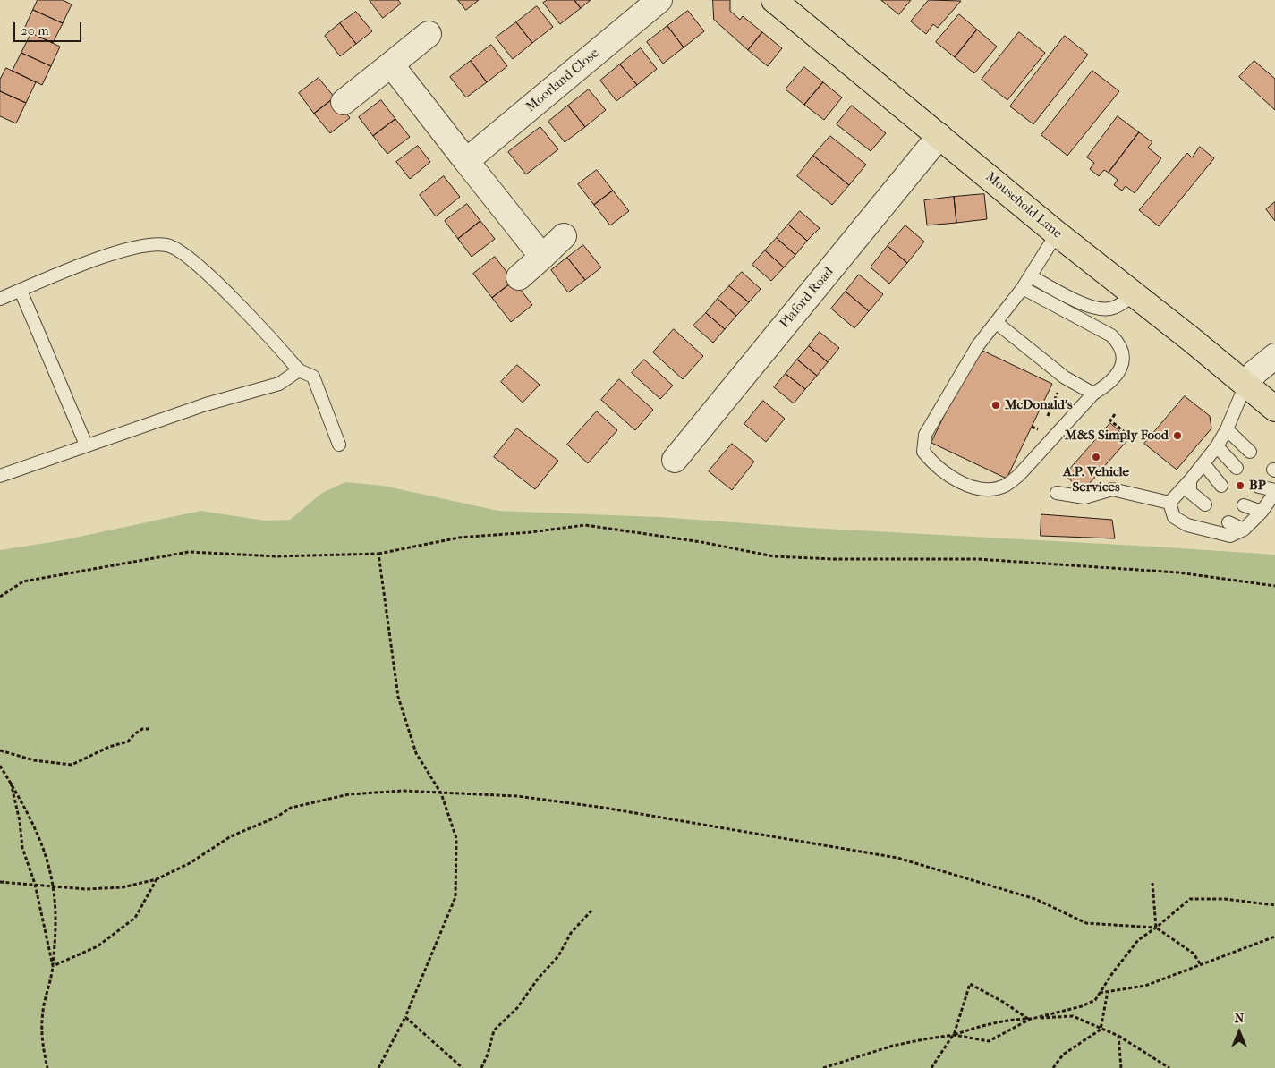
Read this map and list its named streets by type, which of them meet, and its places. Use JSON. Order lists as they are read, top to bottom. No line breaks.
{"streets":{"highway":["Mousehold Lane"],"street":["Moorland Close","Plaford Road"]},"crossings":[["Mousehold Lane","Plaford Road"]],"places":["McDonald’s","M&S Simply Food","A.P. Vehicle Services","BP"],"scale_bar":"20 m","north":"top"}
